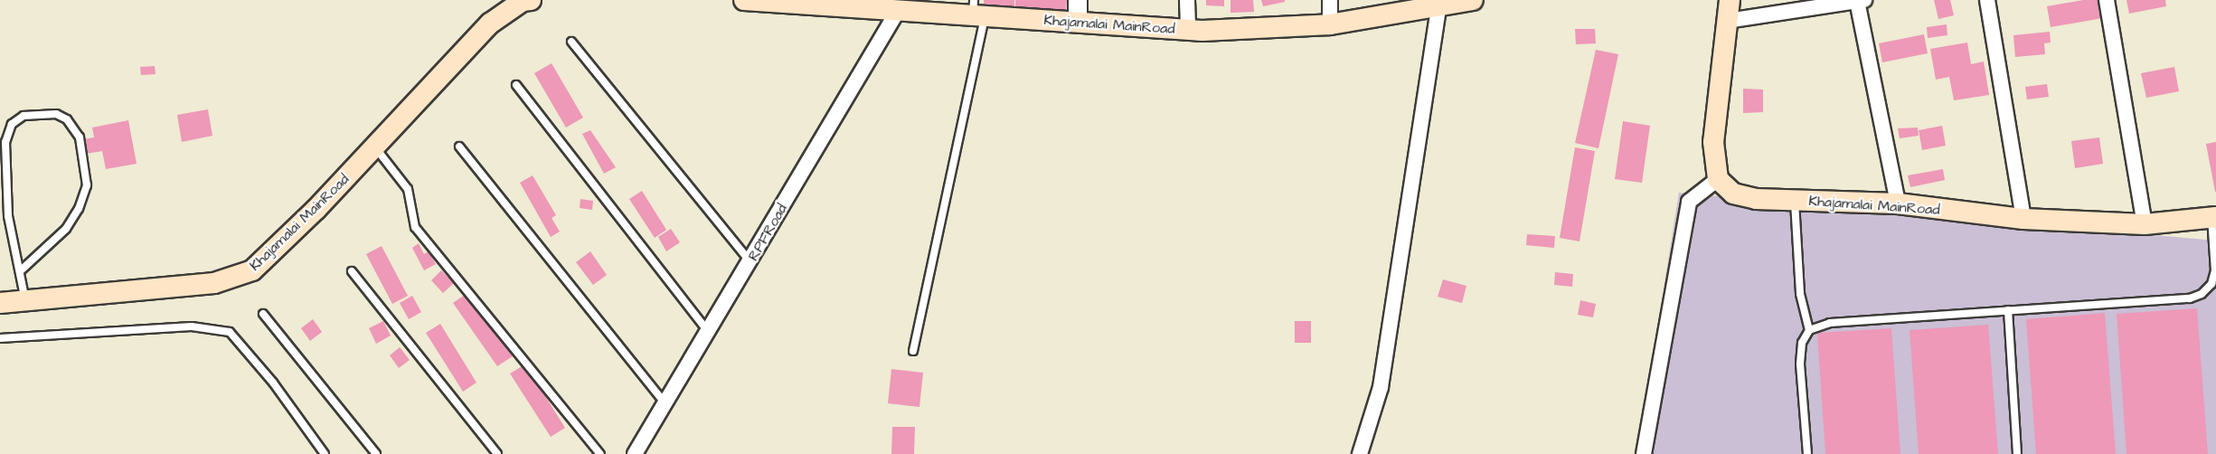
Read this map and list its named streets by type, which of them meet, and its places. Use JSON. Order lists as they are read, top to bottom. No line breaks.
{"streets":{"main road":["Khajamalai MainRoad"],"street":["RPFRoad"]},"crossings":[["Khajamalai MainRoad","RPFRoad"]]}
